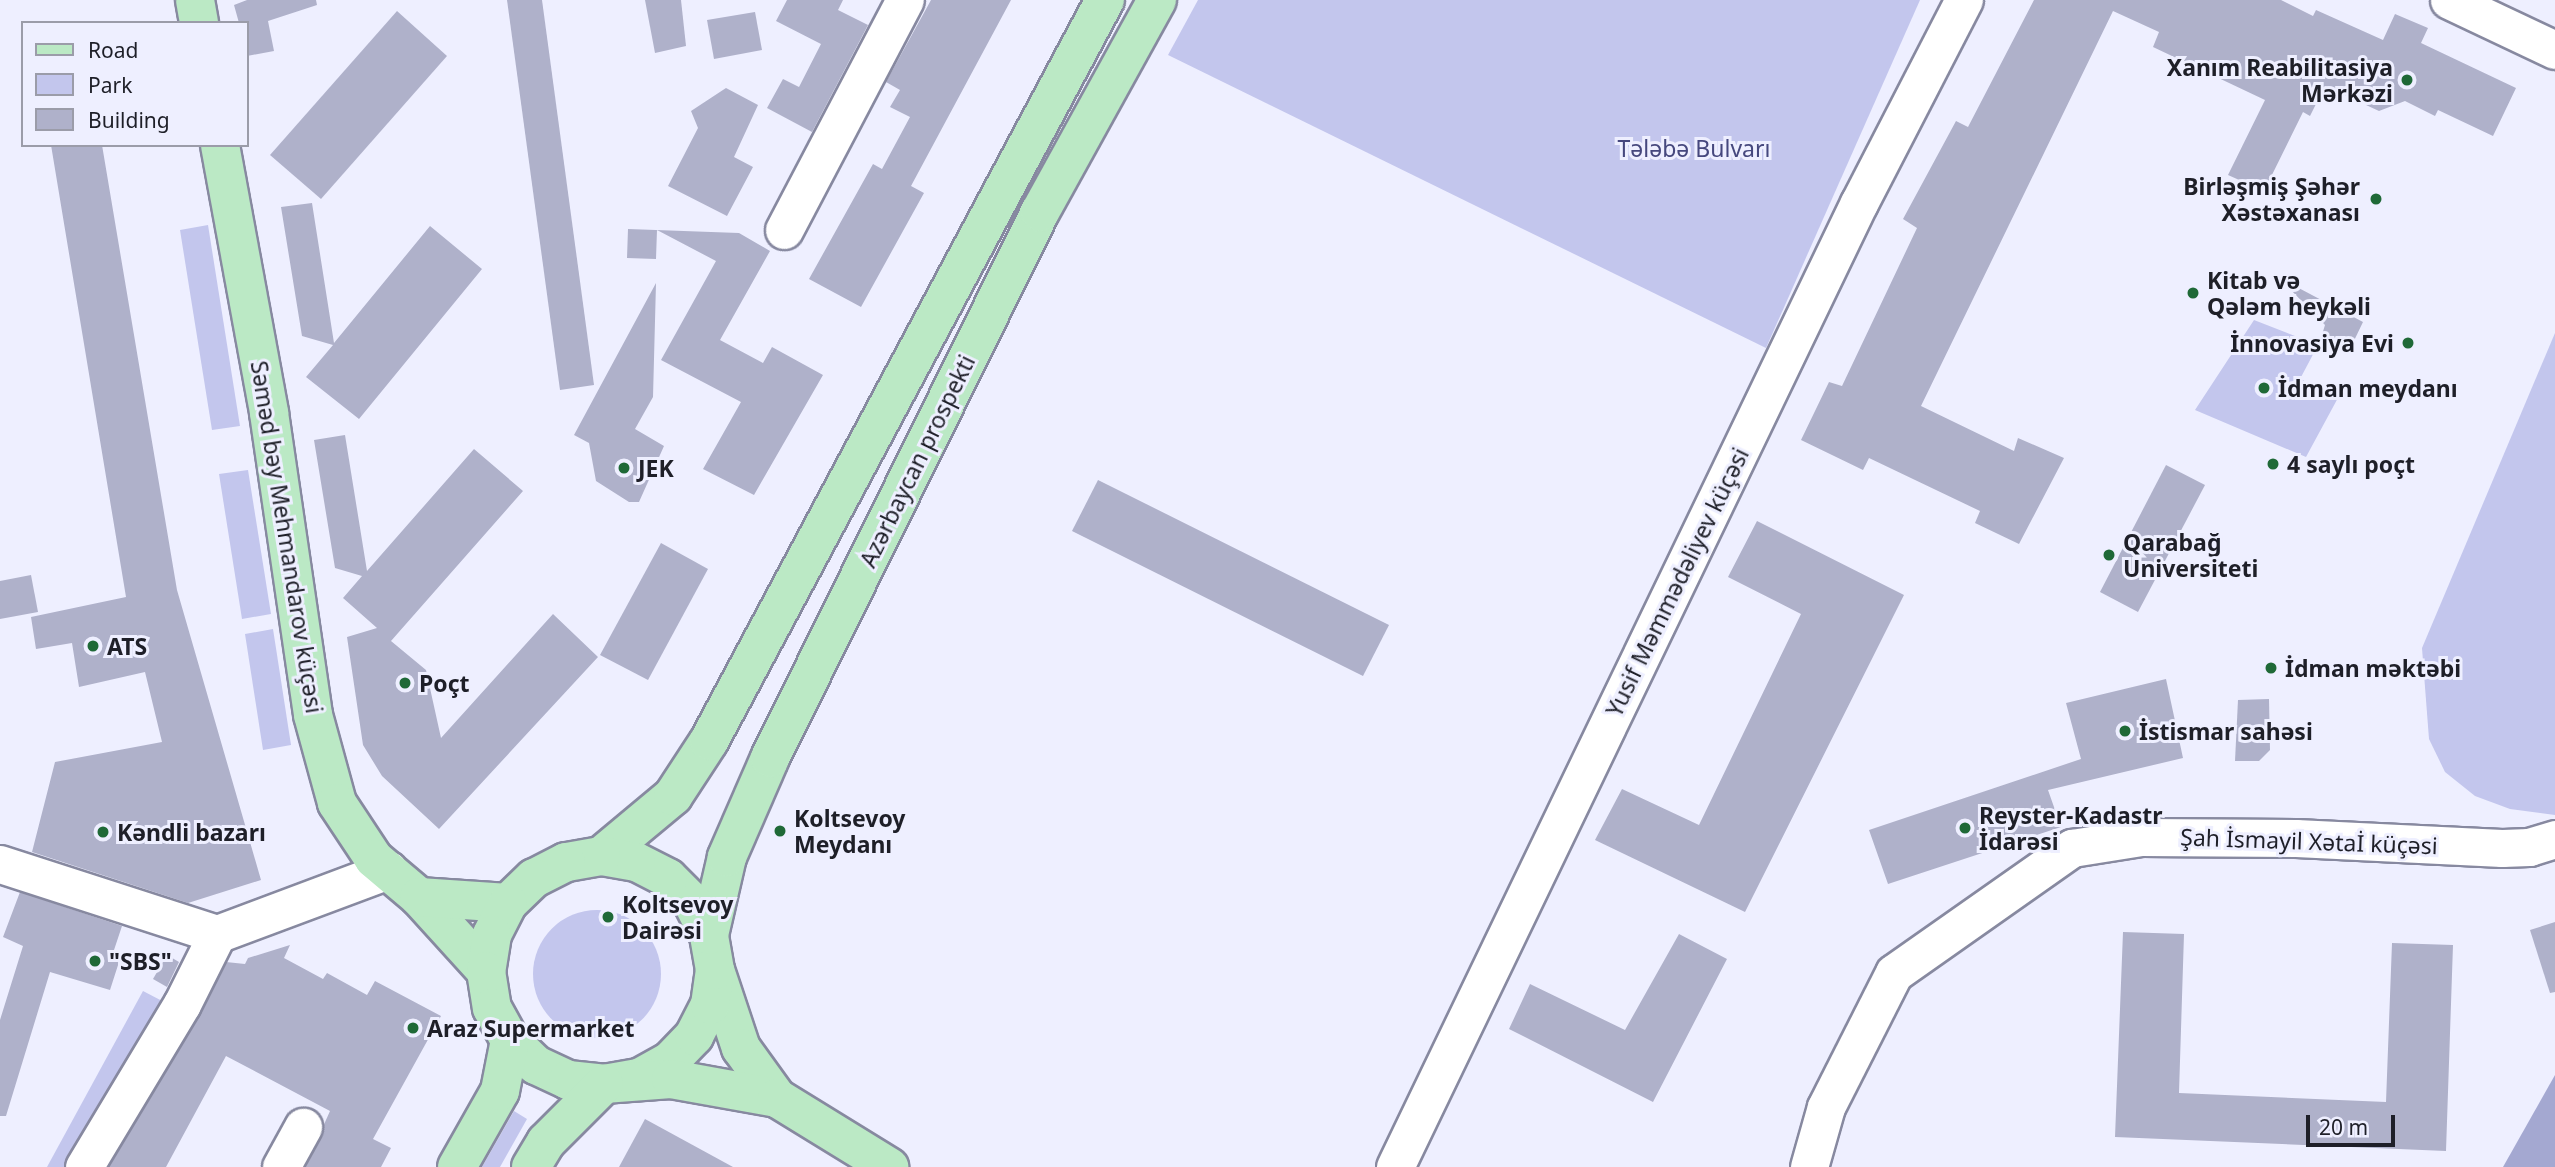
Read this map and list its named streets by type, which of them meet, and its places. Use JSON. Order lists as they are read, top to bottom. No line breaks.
{"streets":{"main road":["Azərbaycan prospekti","Səməd bəy Mehmandarov küçəsi"],"street":["Yusif Məmmədəliyev küçəsi","Şah İsmayil Xətaİ küçəsi"]},"crossings":[["Azərbaycan prospekti","Səməd bəy Mehmandarov küçəsi"]],"parks":["Tələbə Bulvarı"],"places":["Xanım Reabilitasiya Mərkəzi","Birləşmiş Şəhər Xəstəxanası","Kitab və Qələm heykəli","İnnovasiya Evi","İdman meydanı","4 saylı poçt","JEK","Qarabağ Universiteti","ATS","İdman məktəbi","Poçt","İstismar sahəsi","Reyster-Kadastr İdarəsi","Koltsevoy Meydanı","Kəndli bazarı","Koltsevoy Dairəsi","\"SBS\"","Araz Supermarket"],"legend":["Road","Park","Building"],"scale_bar":"20 m"}
